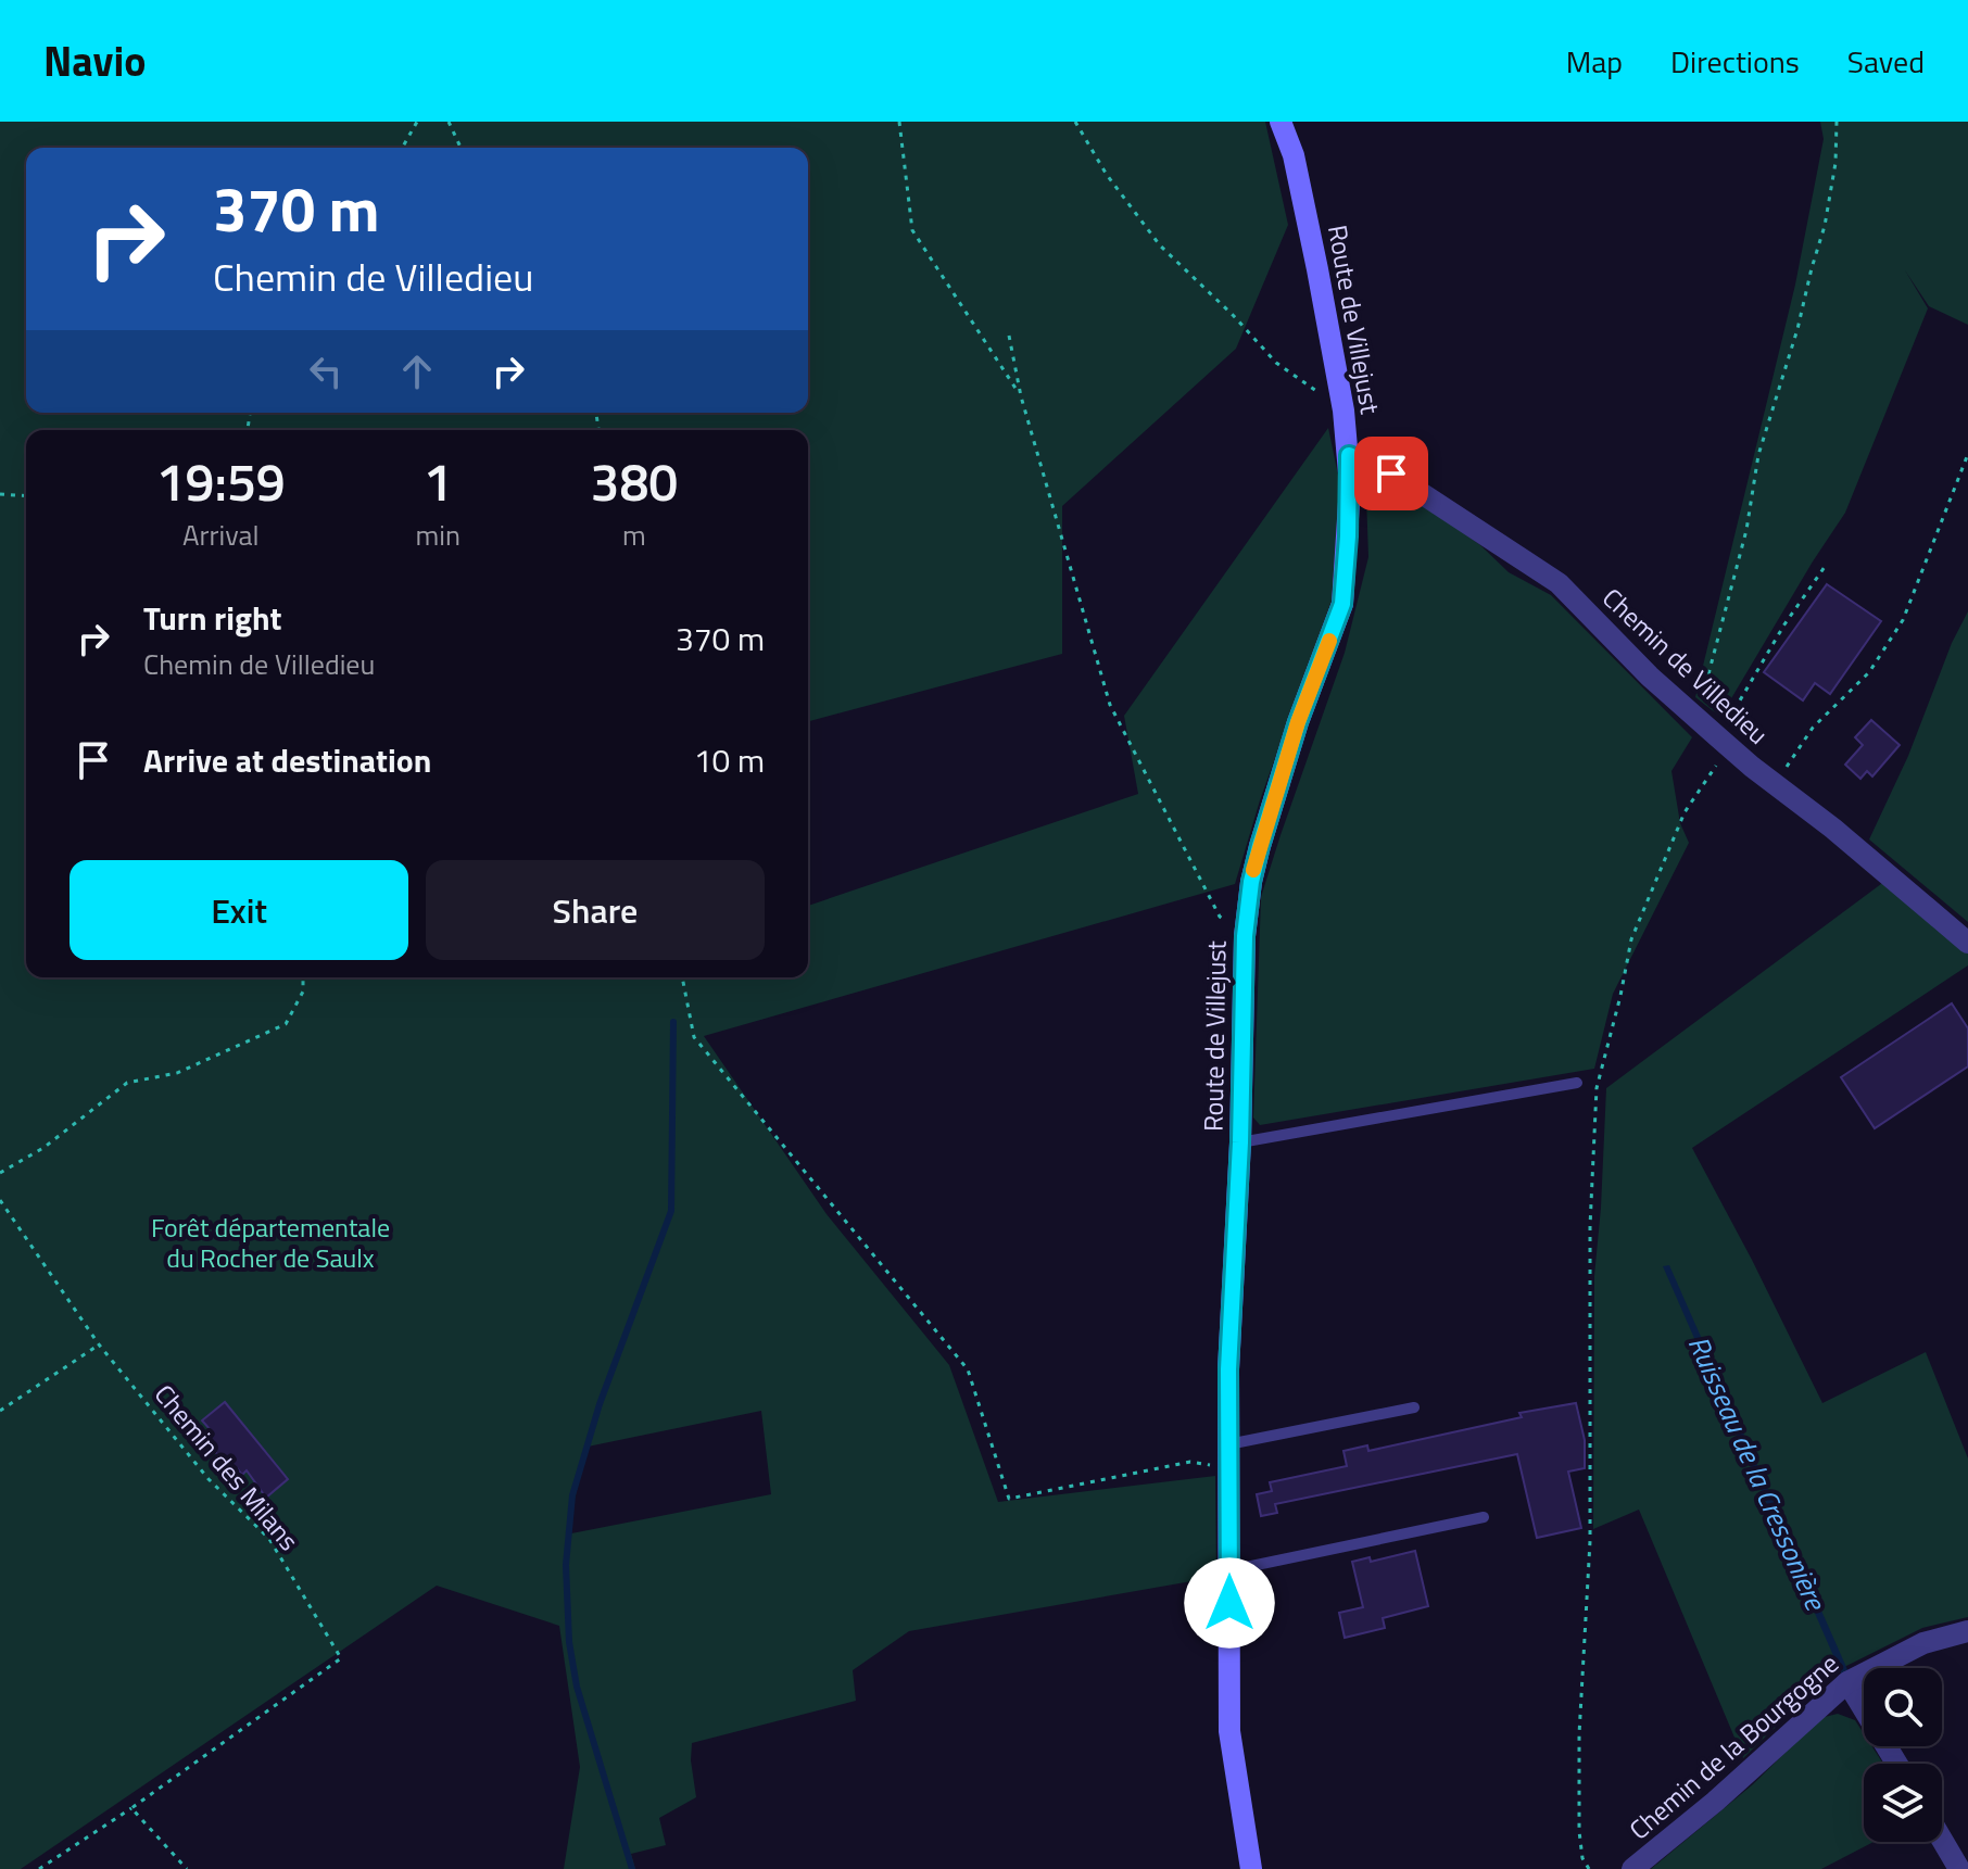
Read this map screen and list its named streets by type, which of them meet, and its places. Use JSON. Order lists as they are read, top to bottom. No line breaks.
{"streets":{"main road":["Route de Villejust"],"street":["Chemin de Villedieu","Chemin de la Bourgogne"],"path":["Chemin des Milans"]},"crossings":[["Route de Villejust","Chemin de Villedieu"]],"water":["Ruisseau de la Cressonière"],"parks":["Forêt départementale du Rocher de Saulx"],"page":{"header":"Navio","nav":["Map","Directions","Saved"],"turn":["370 m","Chemin de Villedieu"],"eta":["19:59","Arrival","1","min","380","m"],"list":[{"name":"Turn right","note":"Chemin de Villedieu","value":"370 m"},{"name":"Arrive at destination","value":"10 m"}],"buttons":["Exit","Share"]}}
